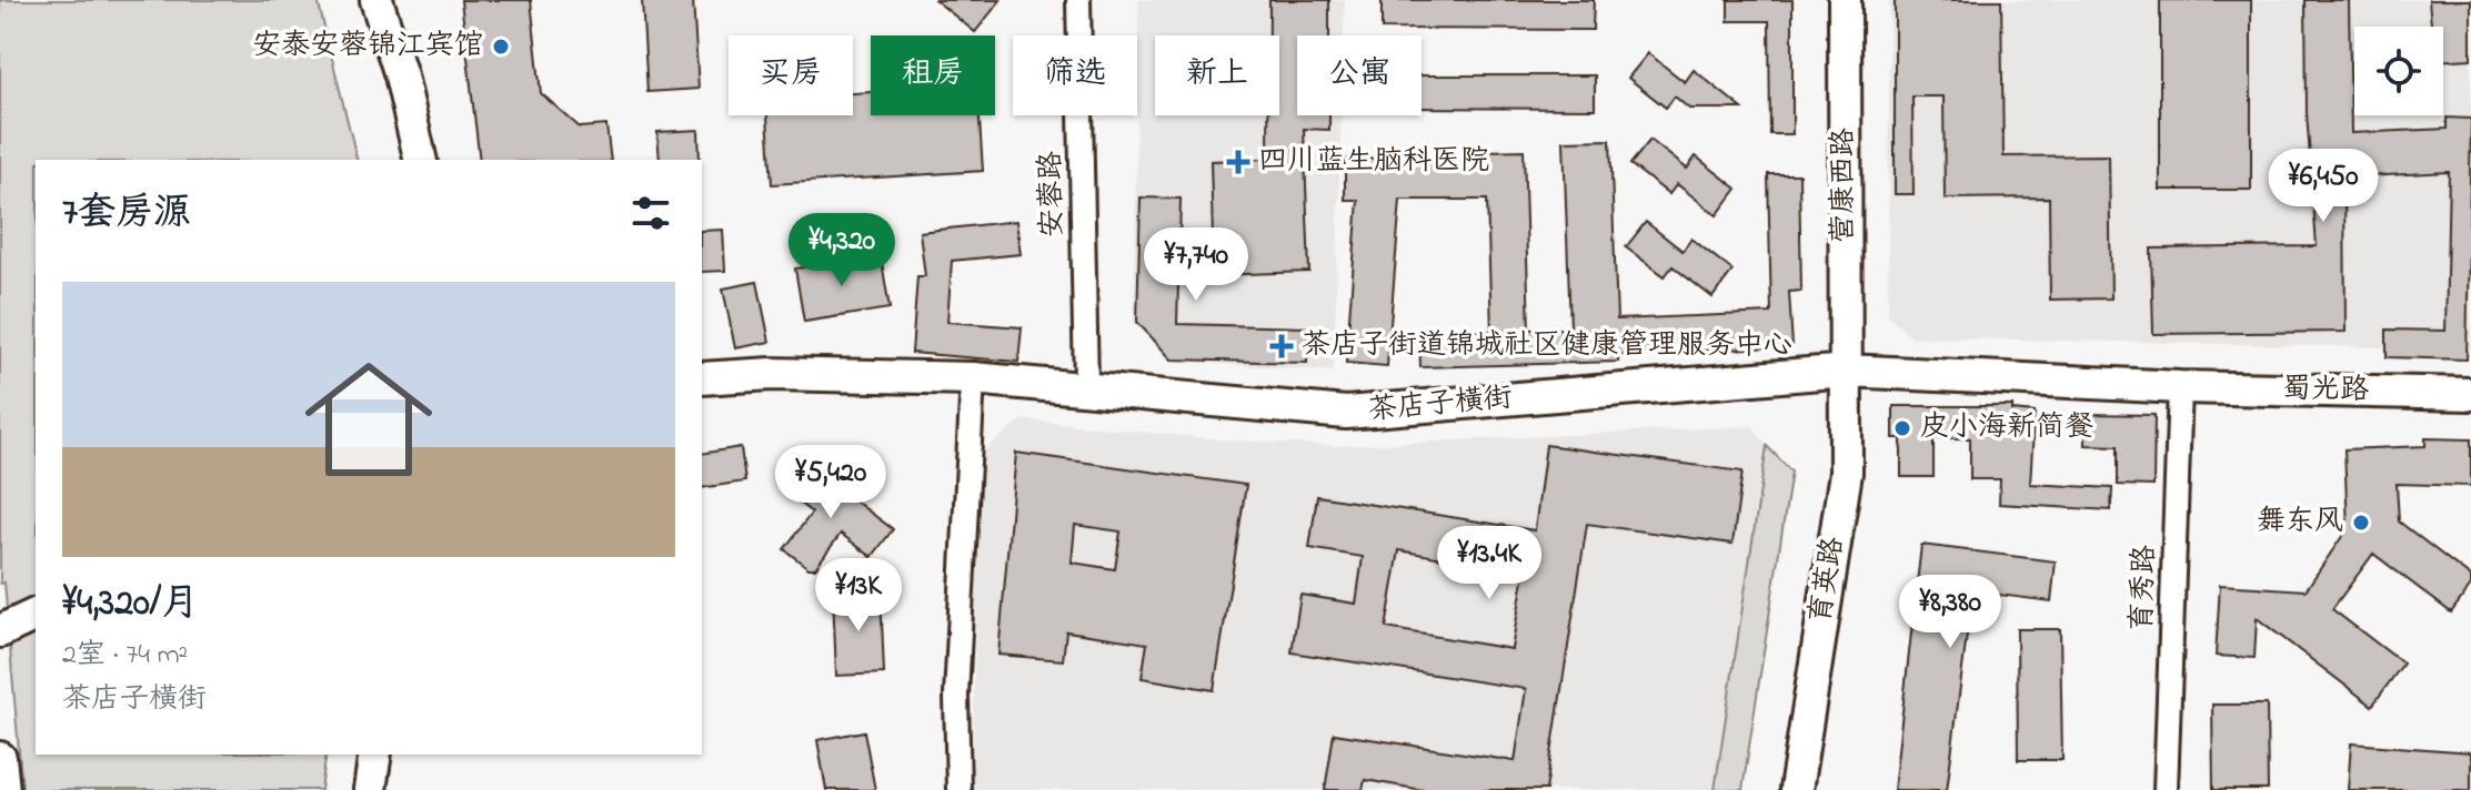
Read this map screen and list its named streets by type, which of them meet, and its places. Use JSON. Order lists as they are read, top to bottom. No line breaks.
{"streets":{"street":["营康西路","安蓉路","蜀光路","茶店子横街","育英路","育秀路"]},"crossings":[["营康西路","茶店子横街"],["营康西路","育英路"],["安蓉路","茶店子横街"],["蜀光路","茶店子横街"],["蜀光路","育秀路"],["茶店子横街","育英路"],["茶店子横街","育秀路"]],"places":{"other":["安泰安蓉锦江宾馆","皮小海新简餐","舞东风"],"health":["四川蓝生脑科医院","茶店子街道锦城社区健康管理服务中心"]},"page":{"chip":["买房","租房","筛选","新上","公寓"],"price":["¥6,450","¥4,320","¥7,740","¥5,420","¥13.4K","¥13K","¥8,380"],"heading":"7套房源","list":[{"name":"¥4,320/月","note":"2室 · 74 m² · 茶店子横街"}]}}
